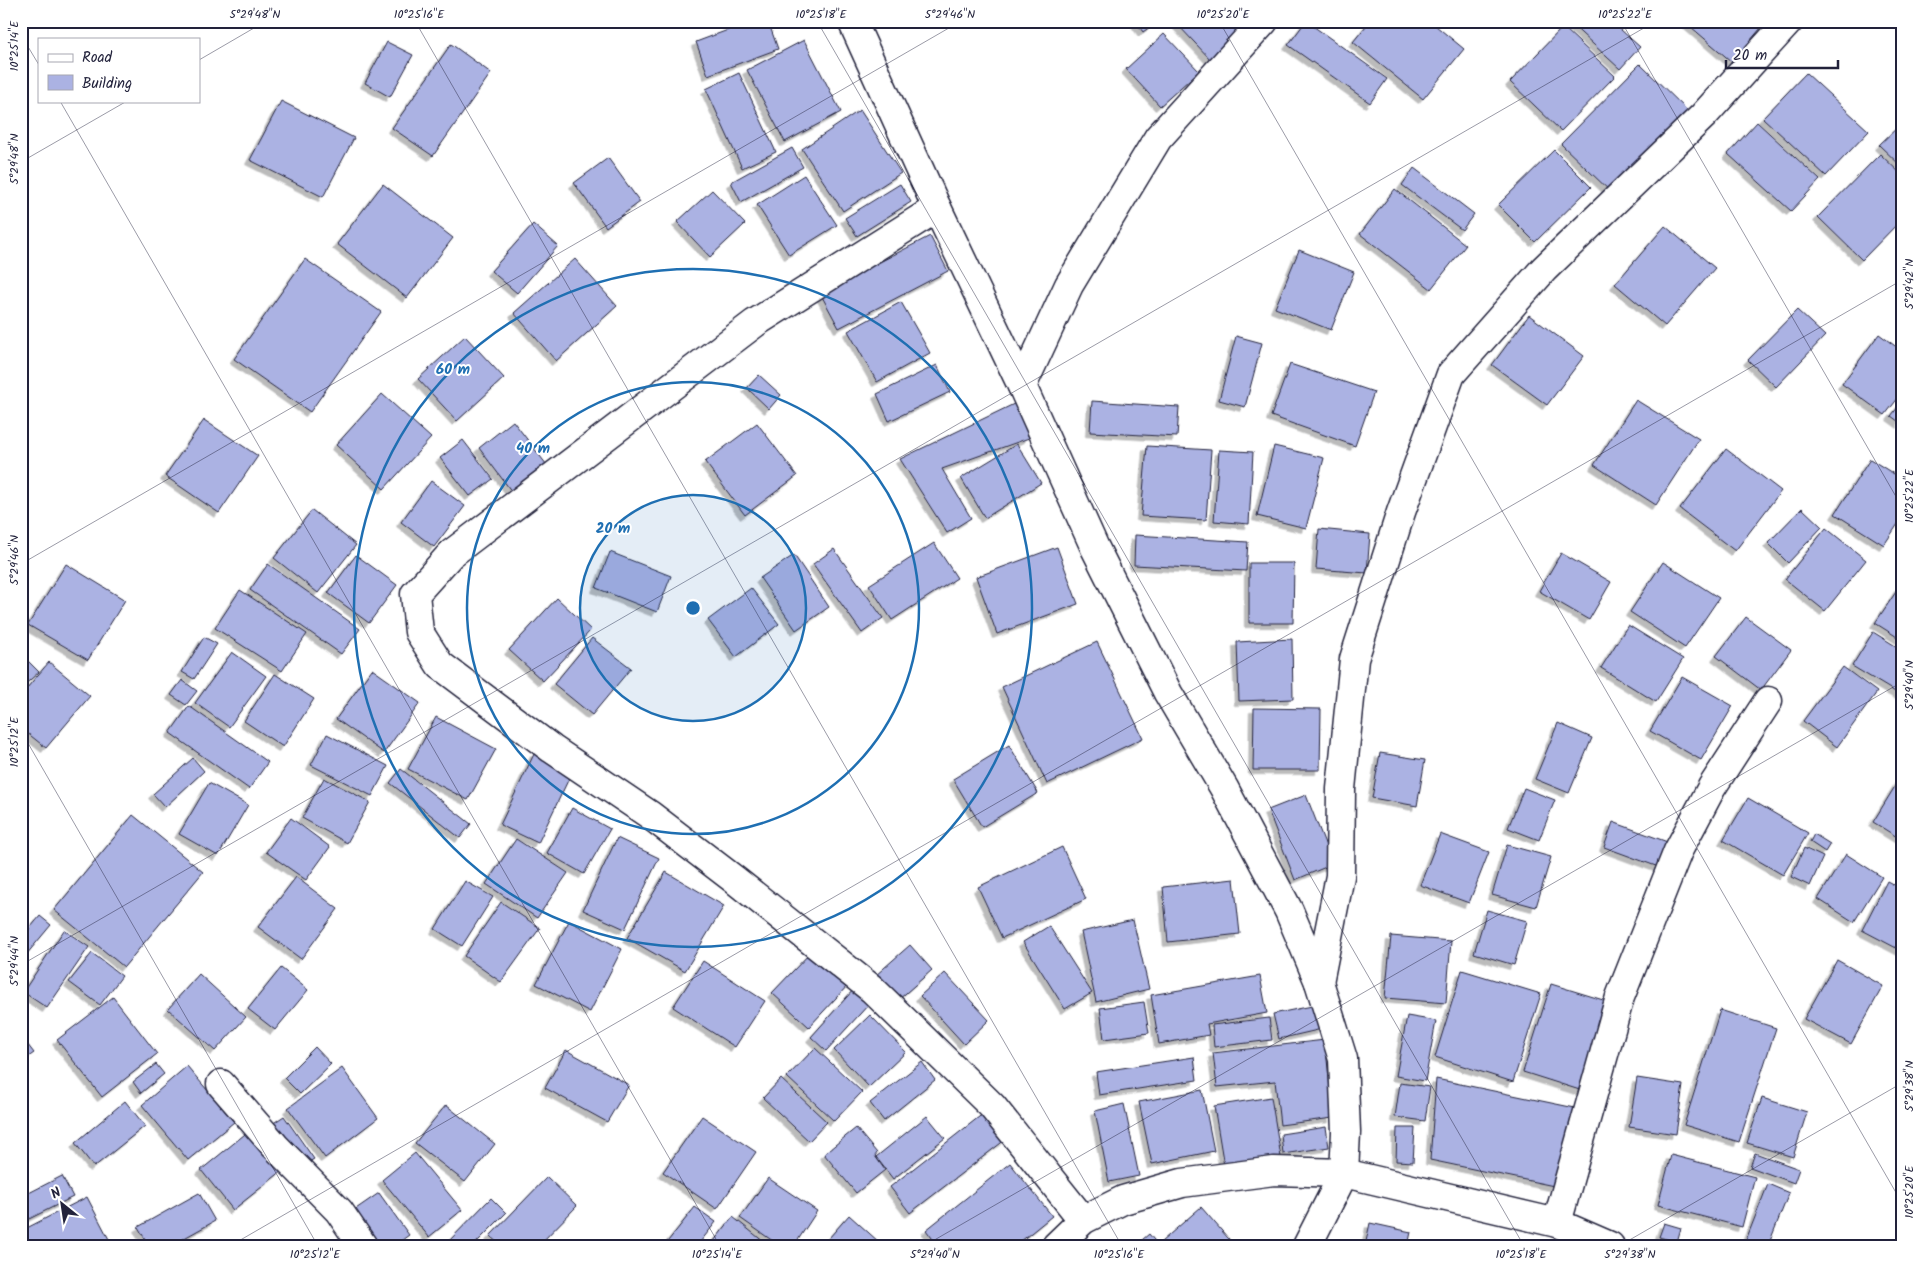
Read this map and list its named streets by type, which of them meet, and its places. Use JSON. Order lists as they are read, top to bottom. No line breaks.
{"legend":["Road","Building"],"scale_bar":"20 m","north":"top left","coordinates":["5°29'48\"N","10°25'16\"E","10°25'18\"E","5°29'46\"N","10°25'20\"E","10°25'22\"E","10°25'14\"E","5°29'42\"N","5°29'40\"N","10°25'12\"E","5°29'44\"N","5°29'38\"N"],"rings":["60 m","40 m","20 m"]}
